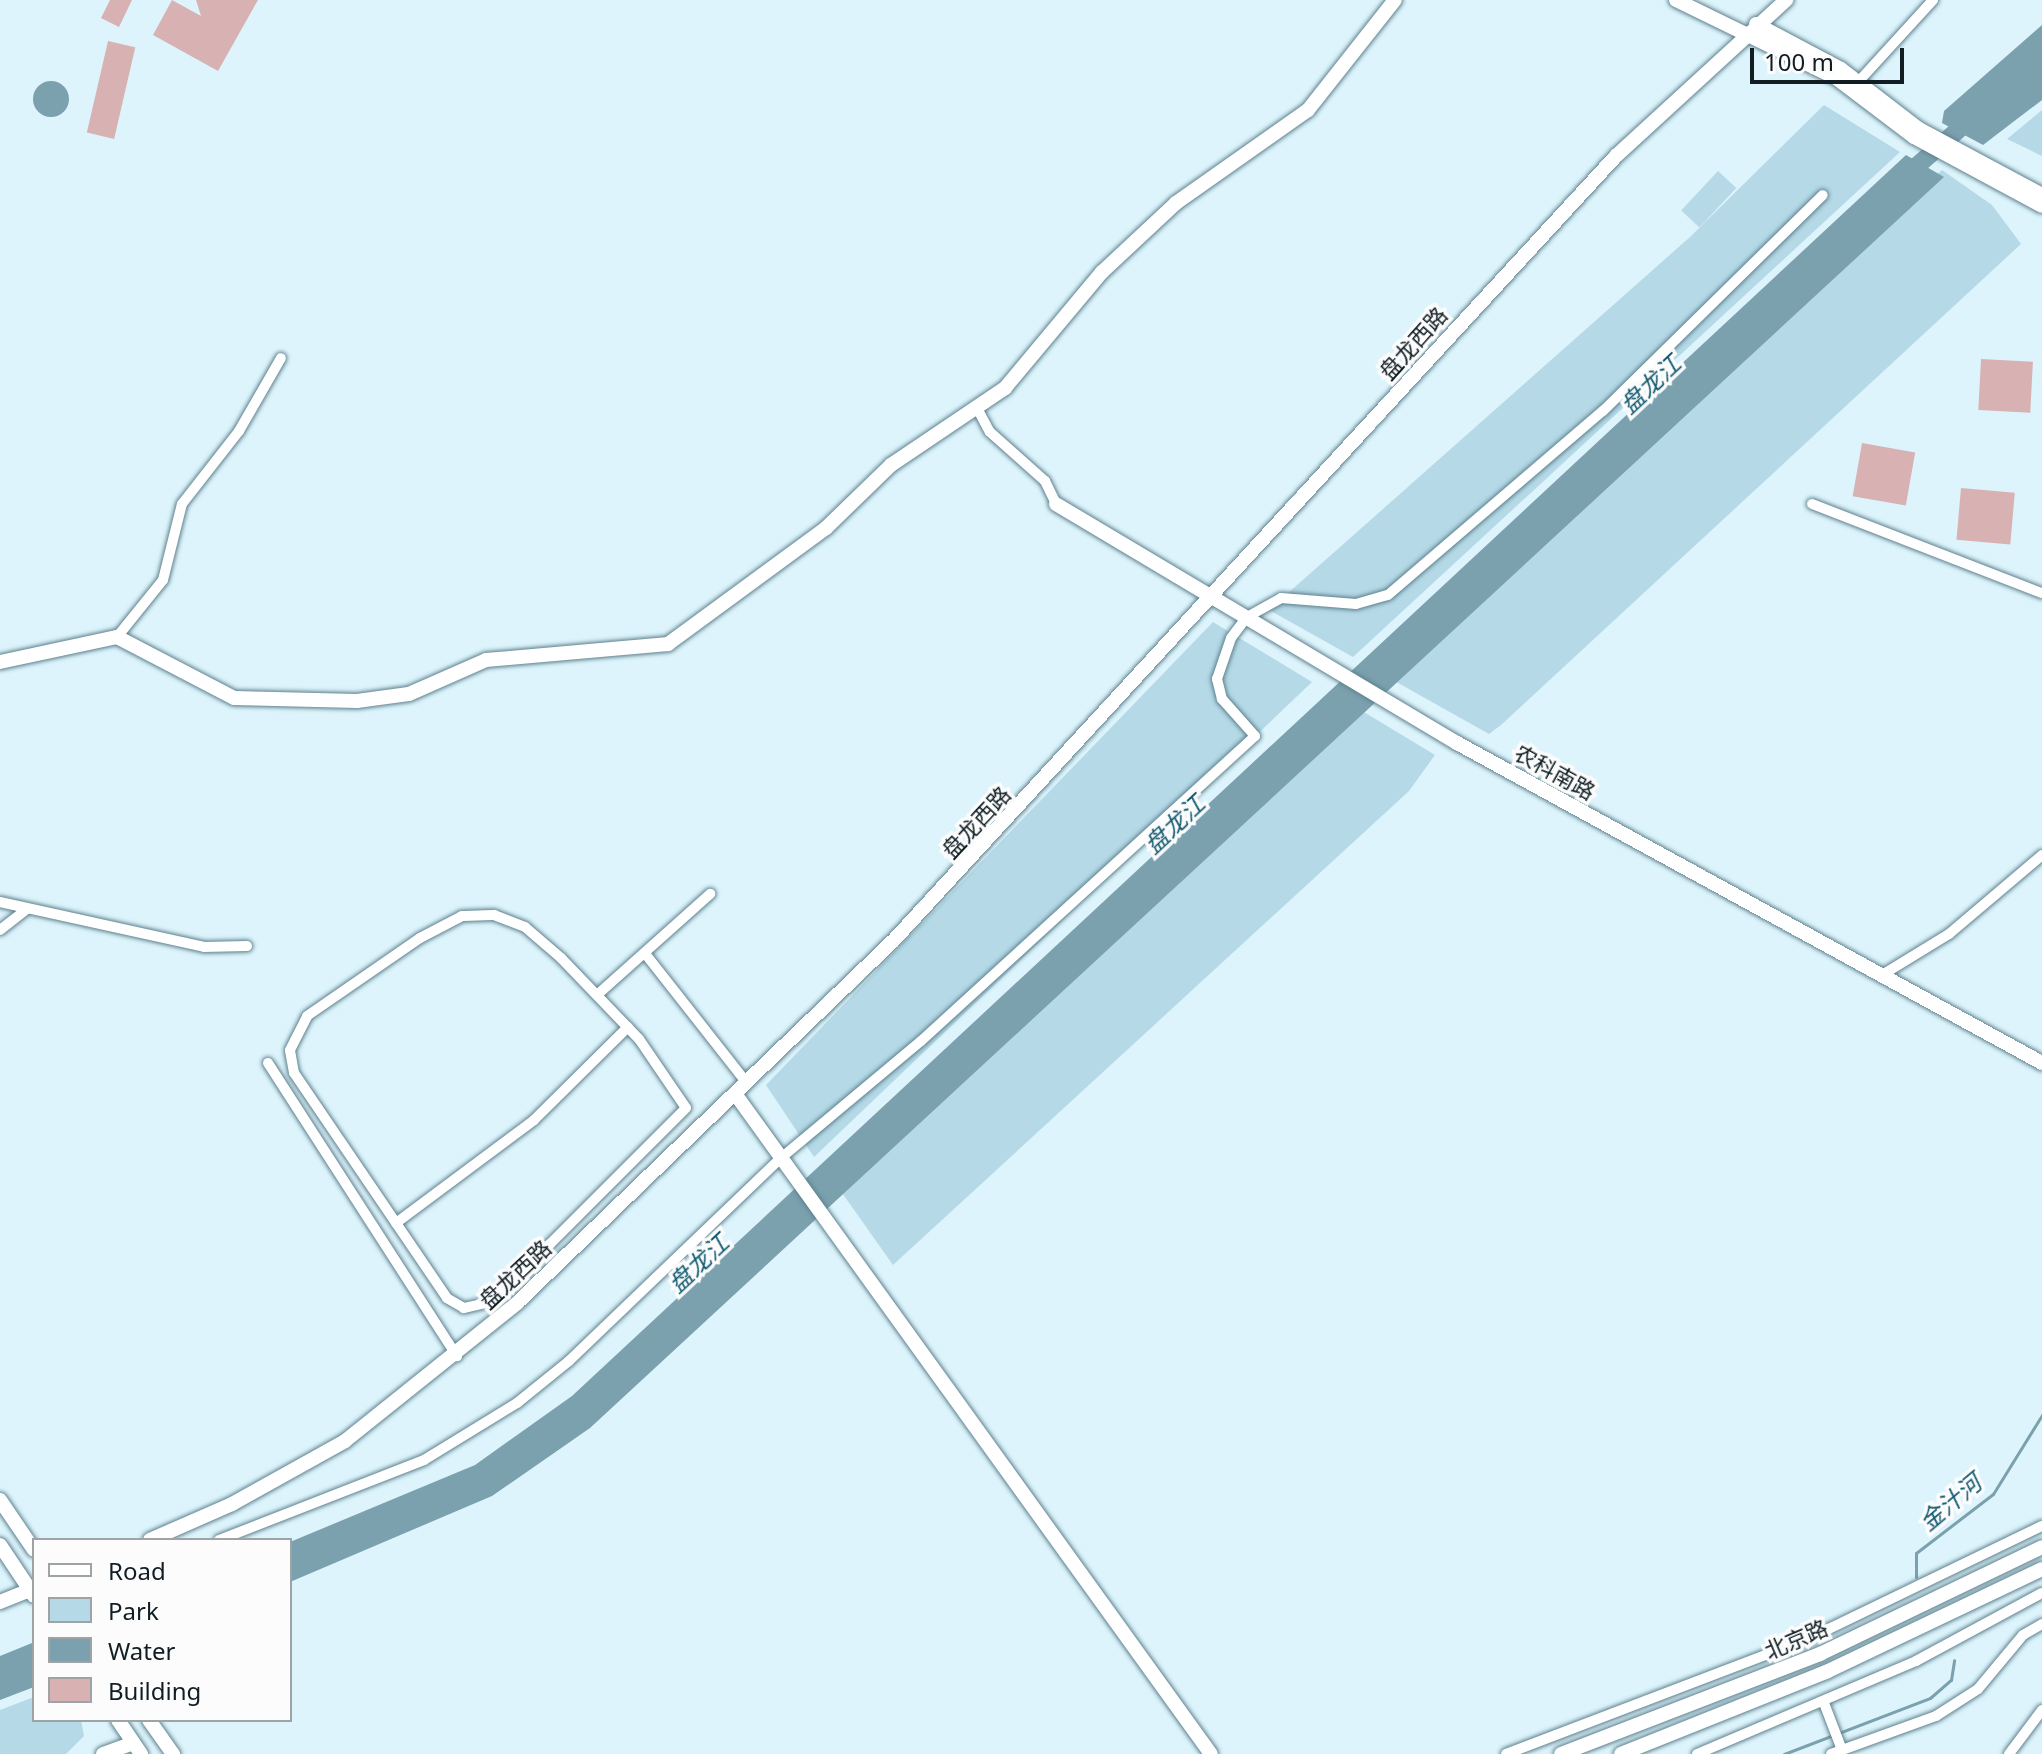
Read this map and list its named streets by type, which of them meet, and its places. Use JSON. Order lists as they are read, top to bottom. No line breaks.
{"streets":{"street":["盘龙西路","农科南路","北京路"]},"crossings":[["盘龙西路","农科南路"]],"water":["盘龙江","金汁河"],"legend":["Road","Park","Water","Building"],"scale_bar":"100 m"}
